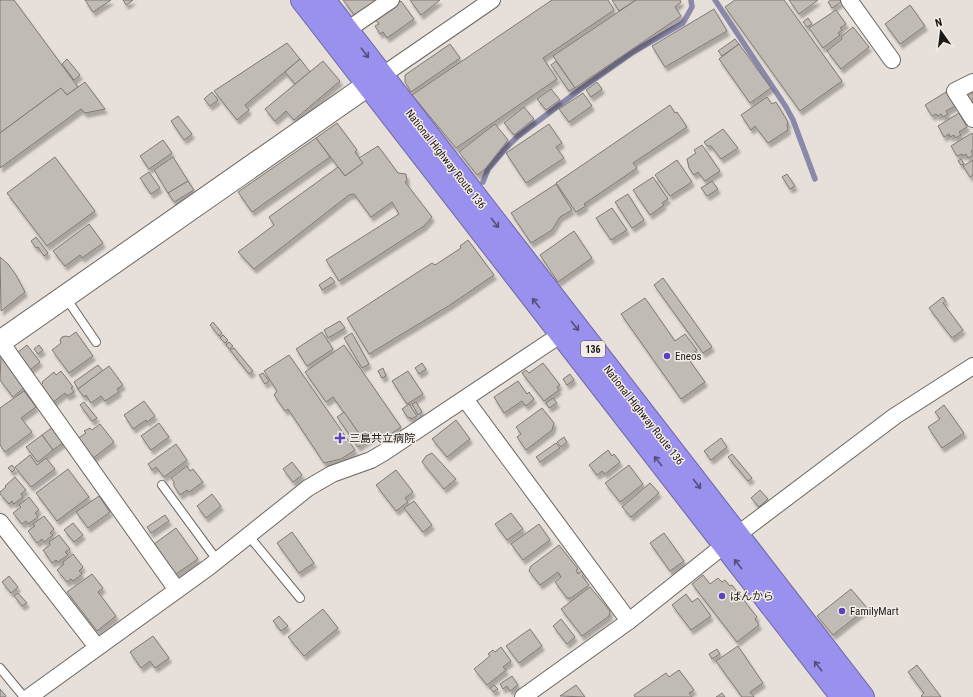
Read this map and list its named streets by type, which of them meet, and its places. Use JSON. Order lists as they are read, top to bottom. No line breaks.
{"streets":{"highway":["National Highway Route 136","136"]},"places":{"other":["Eneos","ばんから","FamilyMart"],"health":["三島共立病院"]},"north":"top"}
